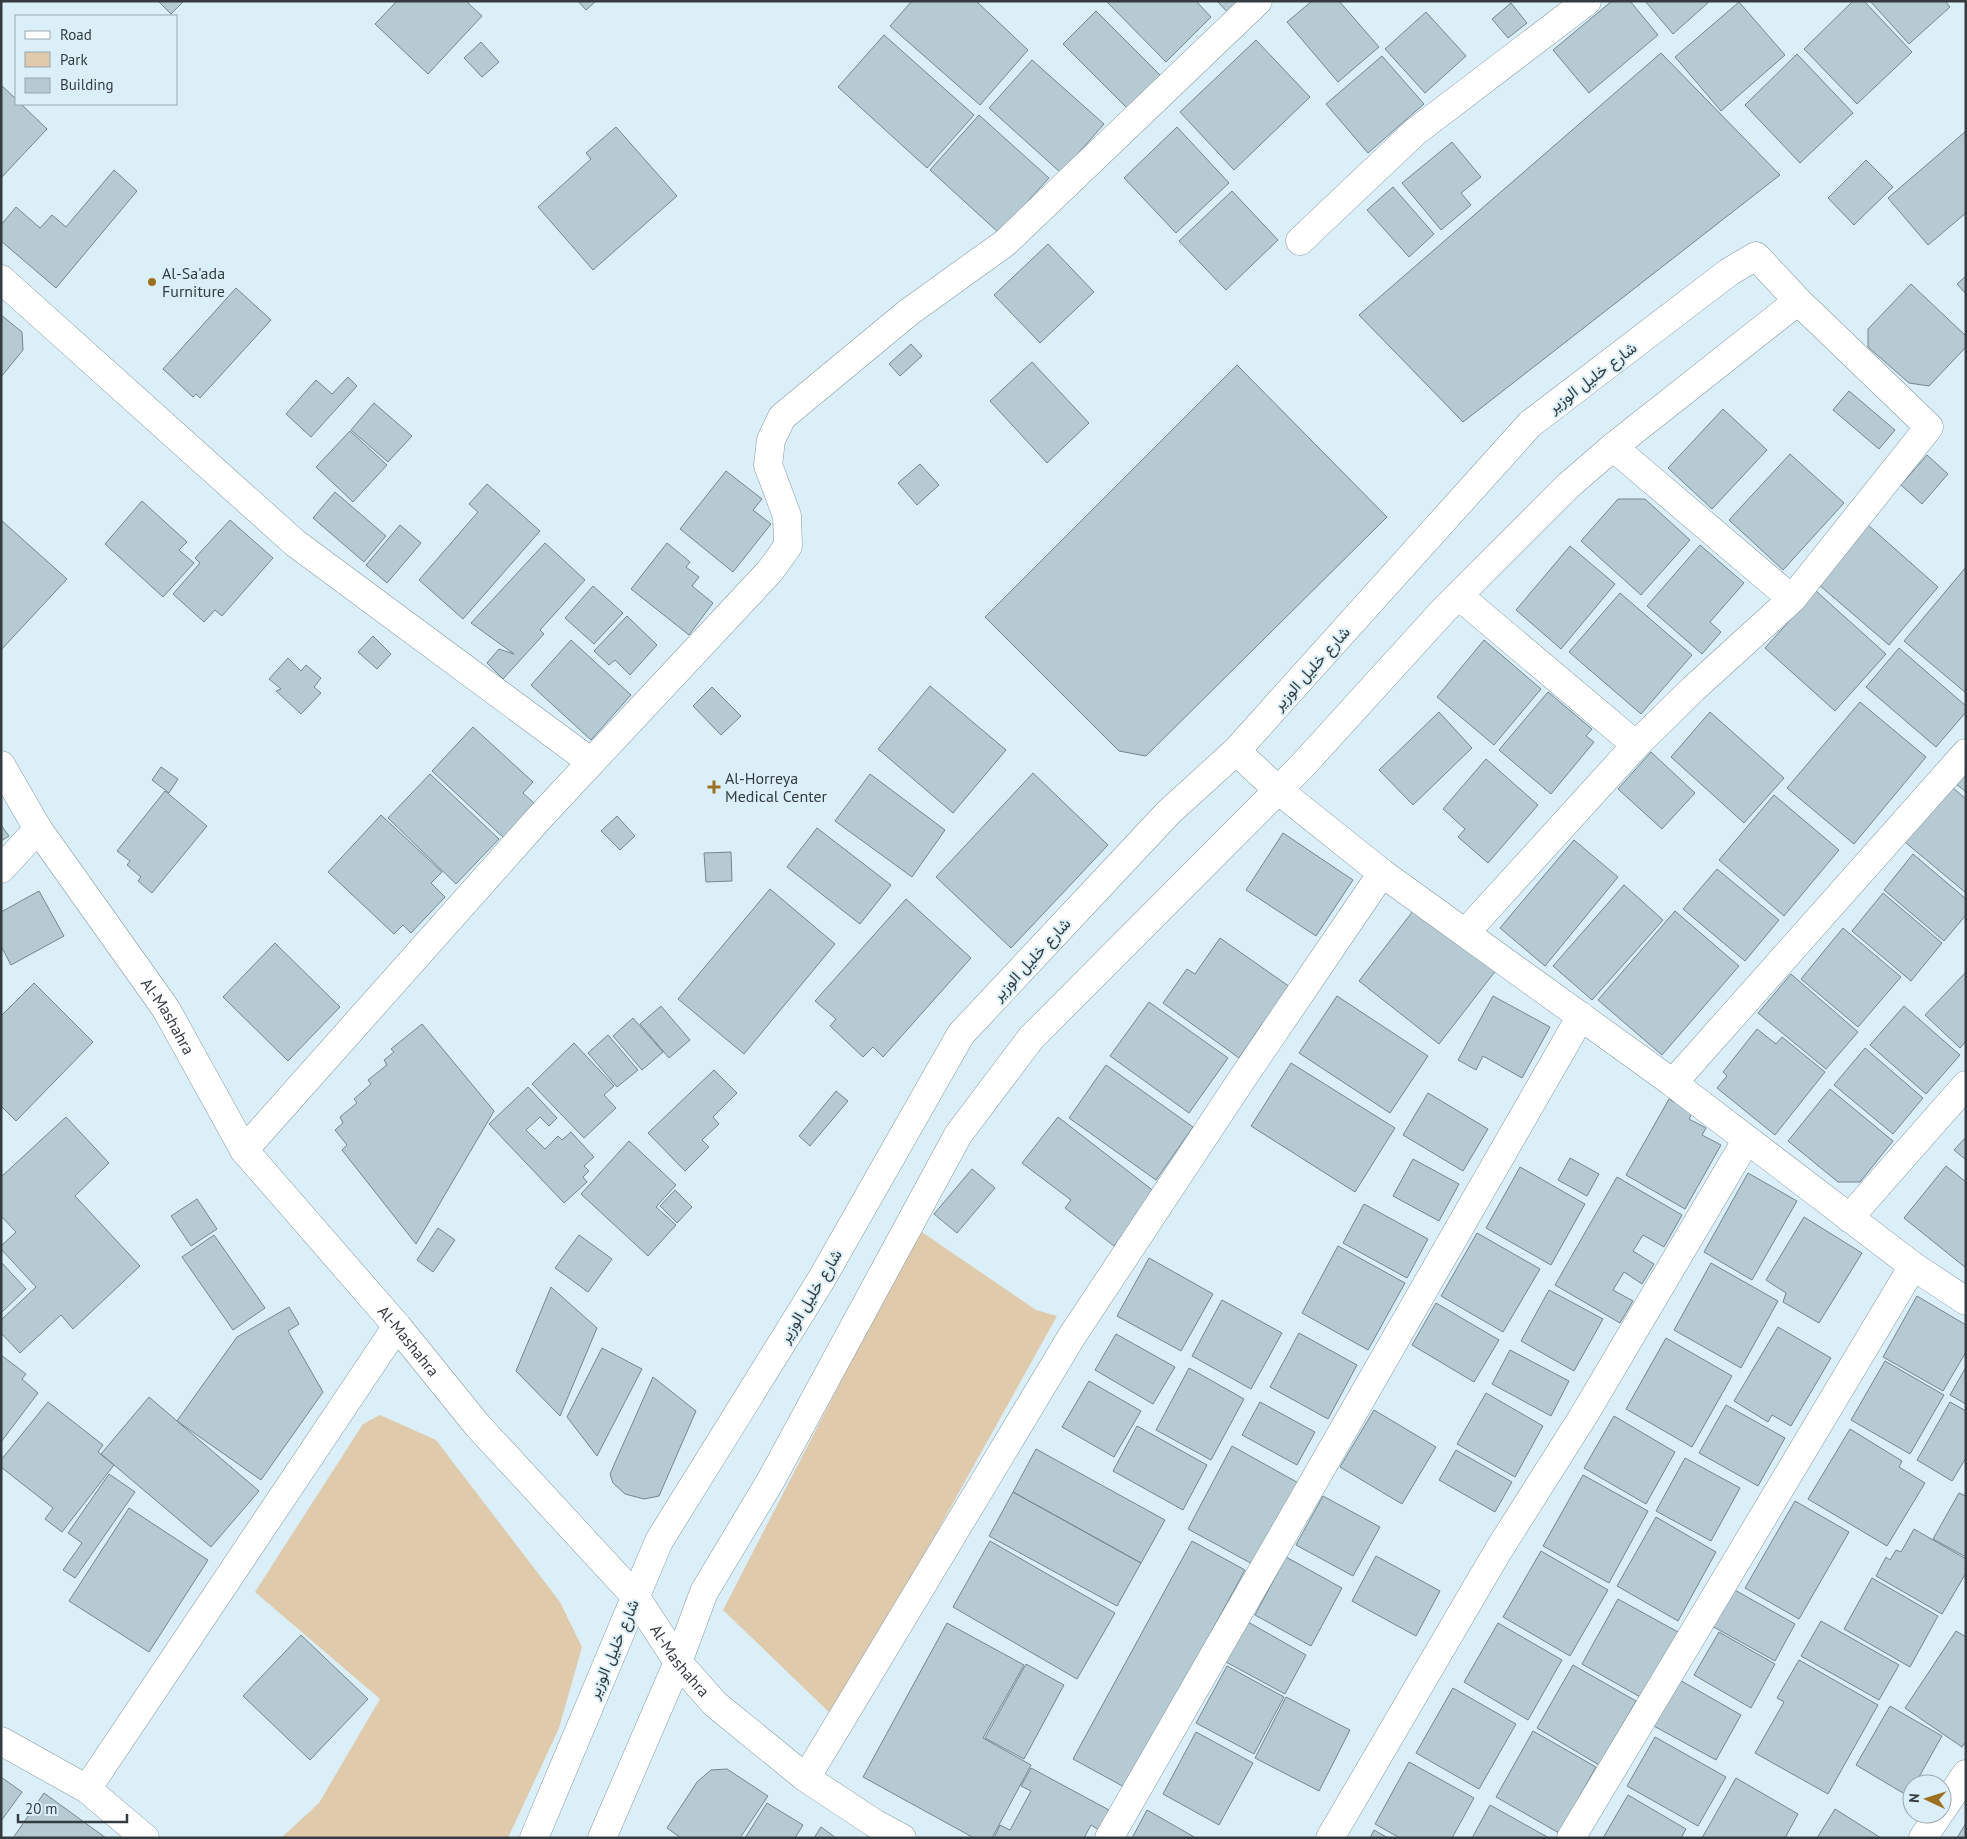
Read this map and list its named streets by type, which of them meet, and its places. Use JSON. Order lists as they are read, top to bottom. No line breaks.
{"streets":{"street":["شارع خليل الوزير","Al-Mashahra"]},"crossings":[["شارع خليل الوزير","Al-Mashahra"]],"places":{"other":["Al-Sa'ada Furniture"],"health":["Al-Horreya Medical Center"]},"legend":["Road","Park","Building"],"scale_bar":"20 m","north":"left"}
